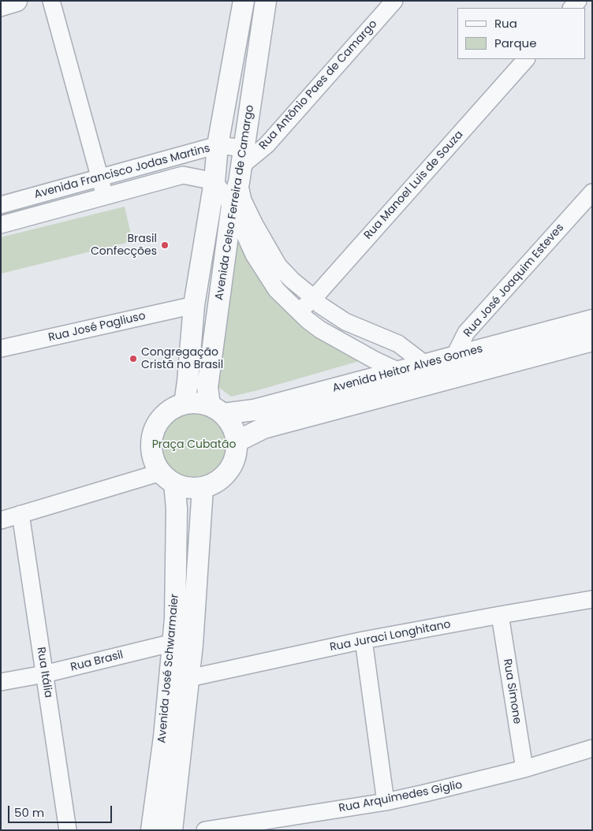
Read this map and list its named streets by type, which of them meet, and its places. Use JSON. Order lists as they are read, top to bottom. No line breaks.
{"streets":{"street":["Rua Antônio Paes de Camargo","Avenida Francisco Jodas Martins","Rua Manoel Luis de Souza","Avenida Celso Ferreira de Camargo","Rua José Joaquim Esteves","Rua José Pagliuso","Avenida Heitor Alves Gomes","Rua Juraci Longhitano","Rua Brasil","Avenida José Schwarmaier","Rua Itália","Rua Simone","Rua Arquimedes Giglio"]},"crossings":[["Rua Antônio Paes de Camargo","Avenida Francisco Jodas Martins"],["Rua Antônio Paes de Camargo","Avenida Celso Ferreira de Camargo"],["Avenida Francisco Jodas Martins","Avenida Celso Ferreira de Camargo"],["Avenida Celso Ferreira de Camargo","Avenida Heitor Alves Gomes"],["Avenida Celso Ferreira de Camargo","Avenida José Schwarmaier"],["Rua José Joaquim Esteves","Avenida Heitor Alves Gomes"],["Avenida Heitor Alves Gomes","Avenida José Schwarmaier"],["Rua Juraci Longhitano","Avenida José Schwarmaier"],["Rua Juraci Longhitano","Rua Simone"],["Rua Brasil","Avenida José Schwarmaier"],["Rua Brasil","Rua Itália"],["Rua Simone","Rua Arquimedes Giglio"]],"parks":["Praça Cubatão"],"places":["Brasil Confecções","Congregação Cristã no Brasil"],"legend":["Rua","Parque"],"scale_bar":"50 m"}
